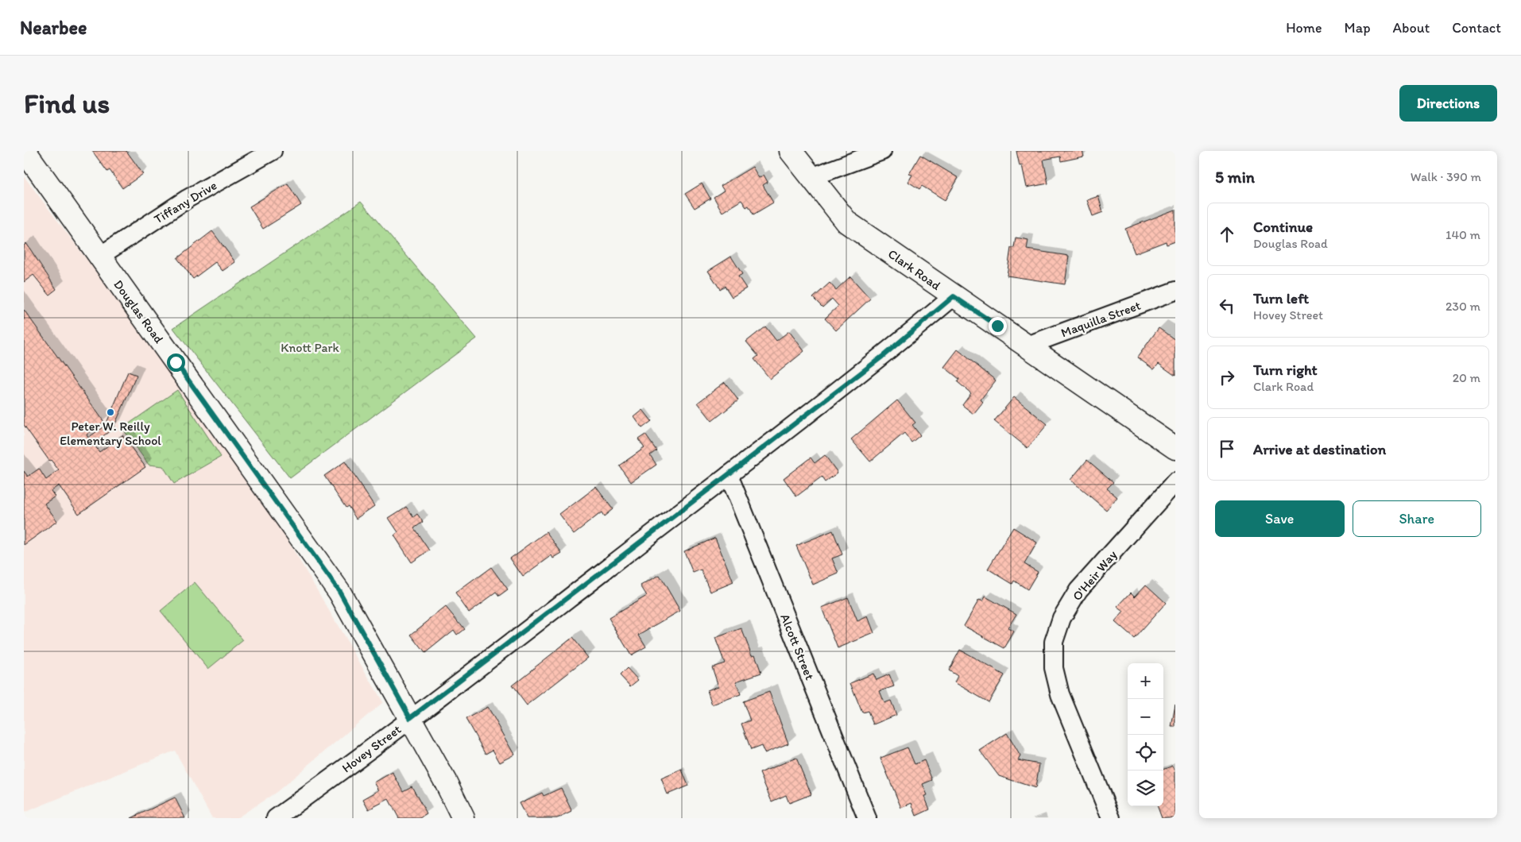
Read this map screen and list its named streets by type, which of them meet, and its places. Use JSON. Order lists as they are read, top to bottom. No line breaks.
{"streets":{"street":["Tiffany Drive","Clark Road","Douglas Road","Maquilla Street","O'Heir Way","Alcott Street","Hovey Street"]},"crossings":[["Tiffany Drive","Douglas Road"],["Clark Road","Maquilla Street"],["Clark Road","Hovey Street"],["Douglas Road","Hovey Street"],["Alcott Street","Hovey Street"]],"parks":["Knott Park"],"places":["Peter W. Reilly Elementary School"],"page":{"header":"Nearbee","nav":["Home","Map","About","Contact"],"buttons":["Directions",["Save","Share"]],"title":"Find us","heading":["5 min","Walk · 390 m"],"list":[["Continue","Douglas Road","140 m"],["Turn left","Hovey Street","230 m"],["Turn right","Clark Road","20 m"],"Arrive at destination"],"map_buttons":["+","−"]}}
